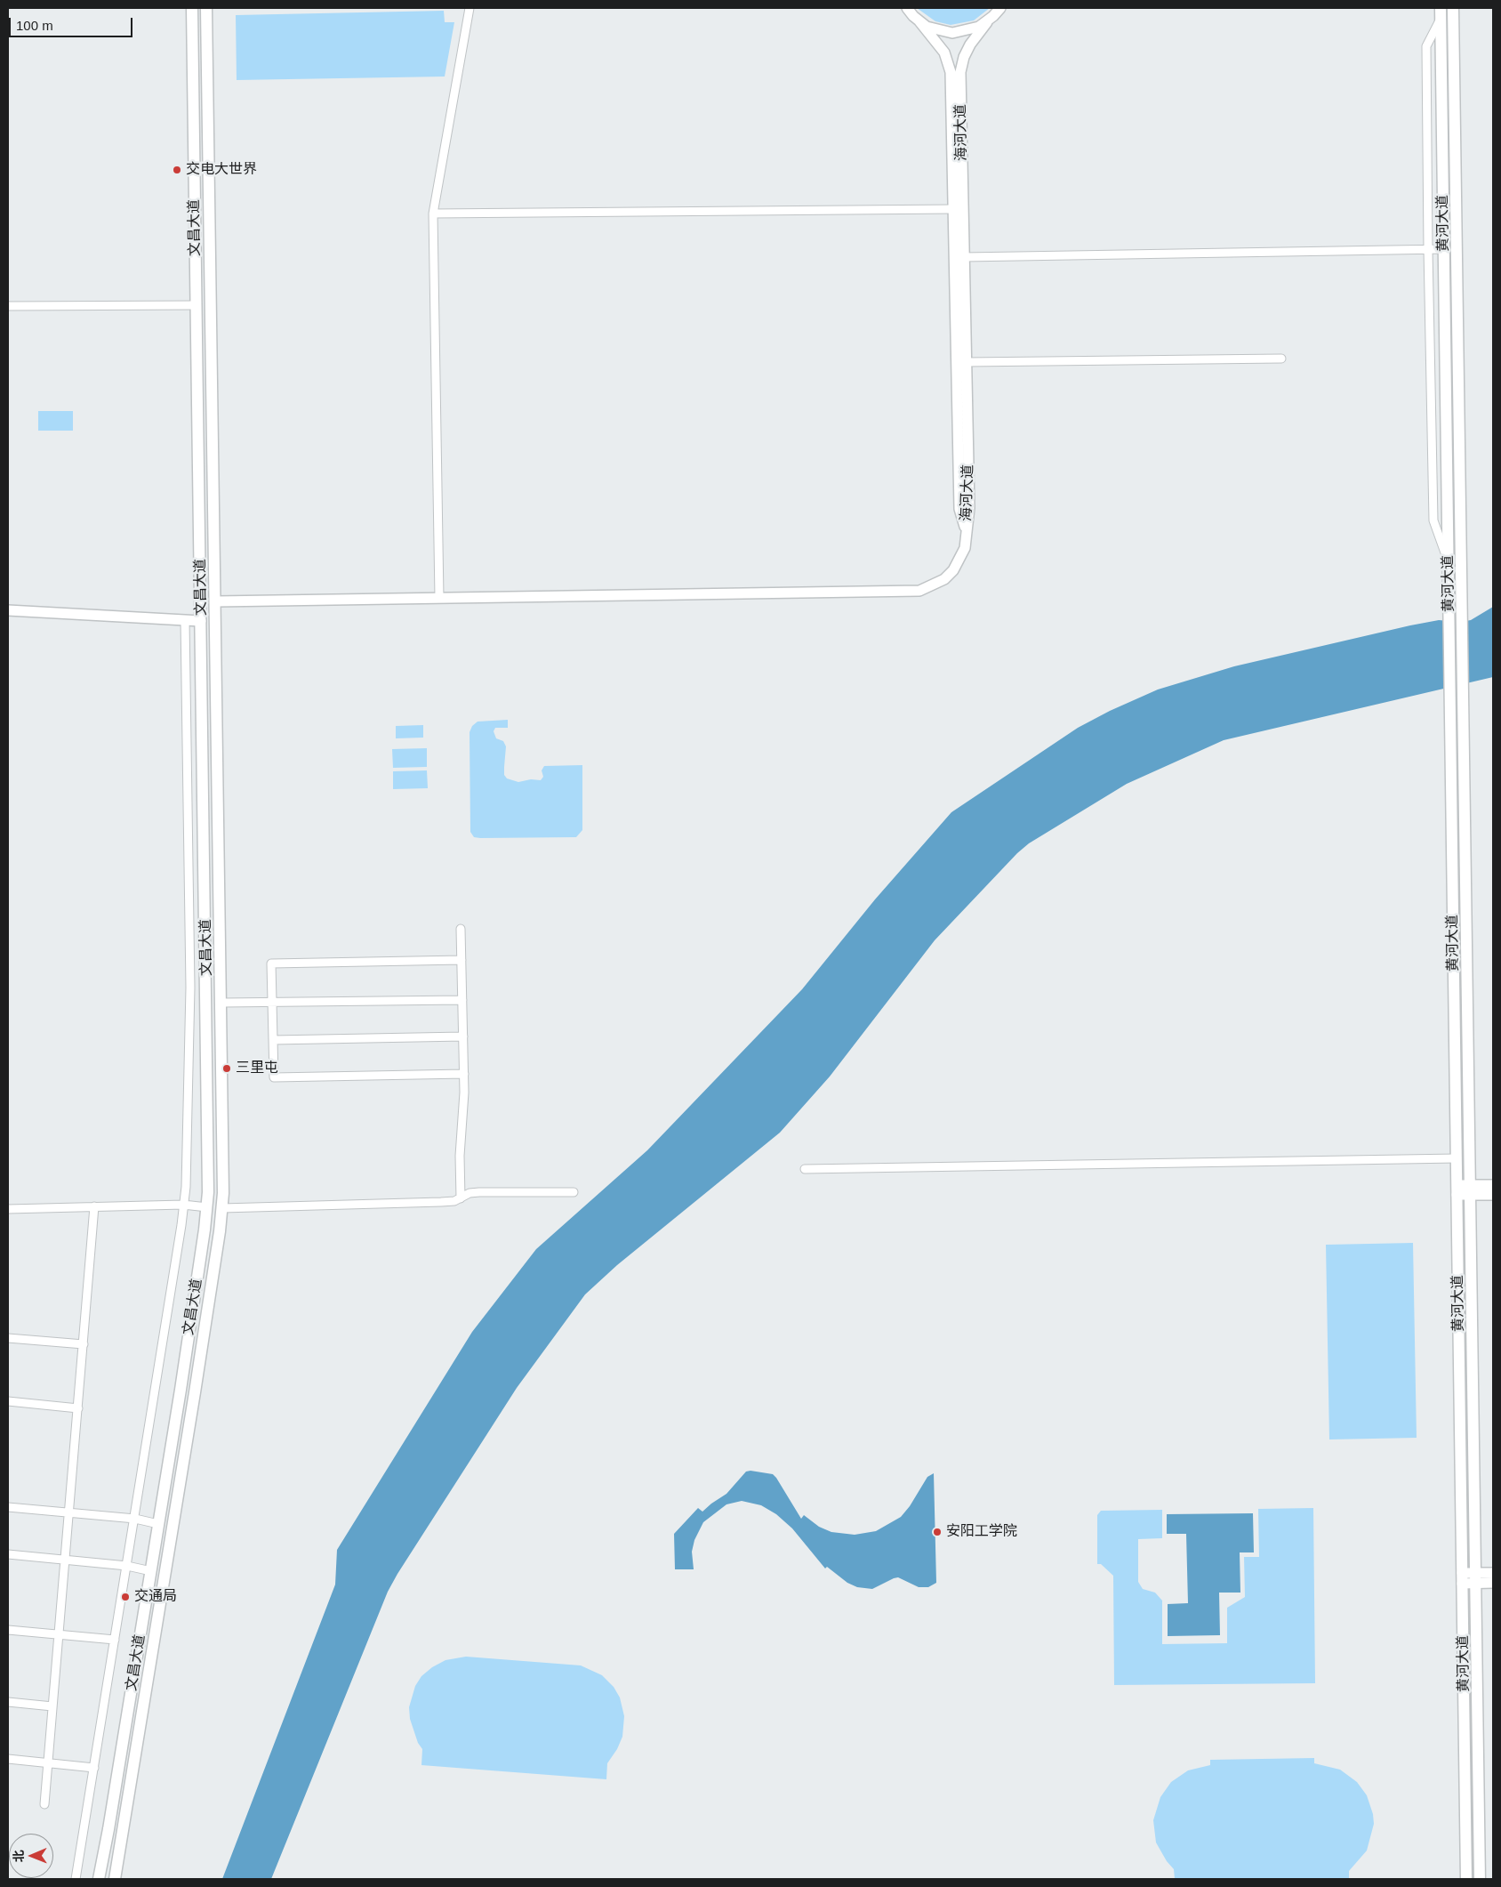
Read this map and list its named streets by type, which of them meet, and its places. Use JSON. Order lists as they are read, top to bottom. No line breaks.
{"streets":{"main road":["黄河大道","文昌大道"],"street":["海河大道"]},"places":["交电大世界","三里屯","安阳工学院","交通局"],"scale_bar":"100 m","north":"left"}
